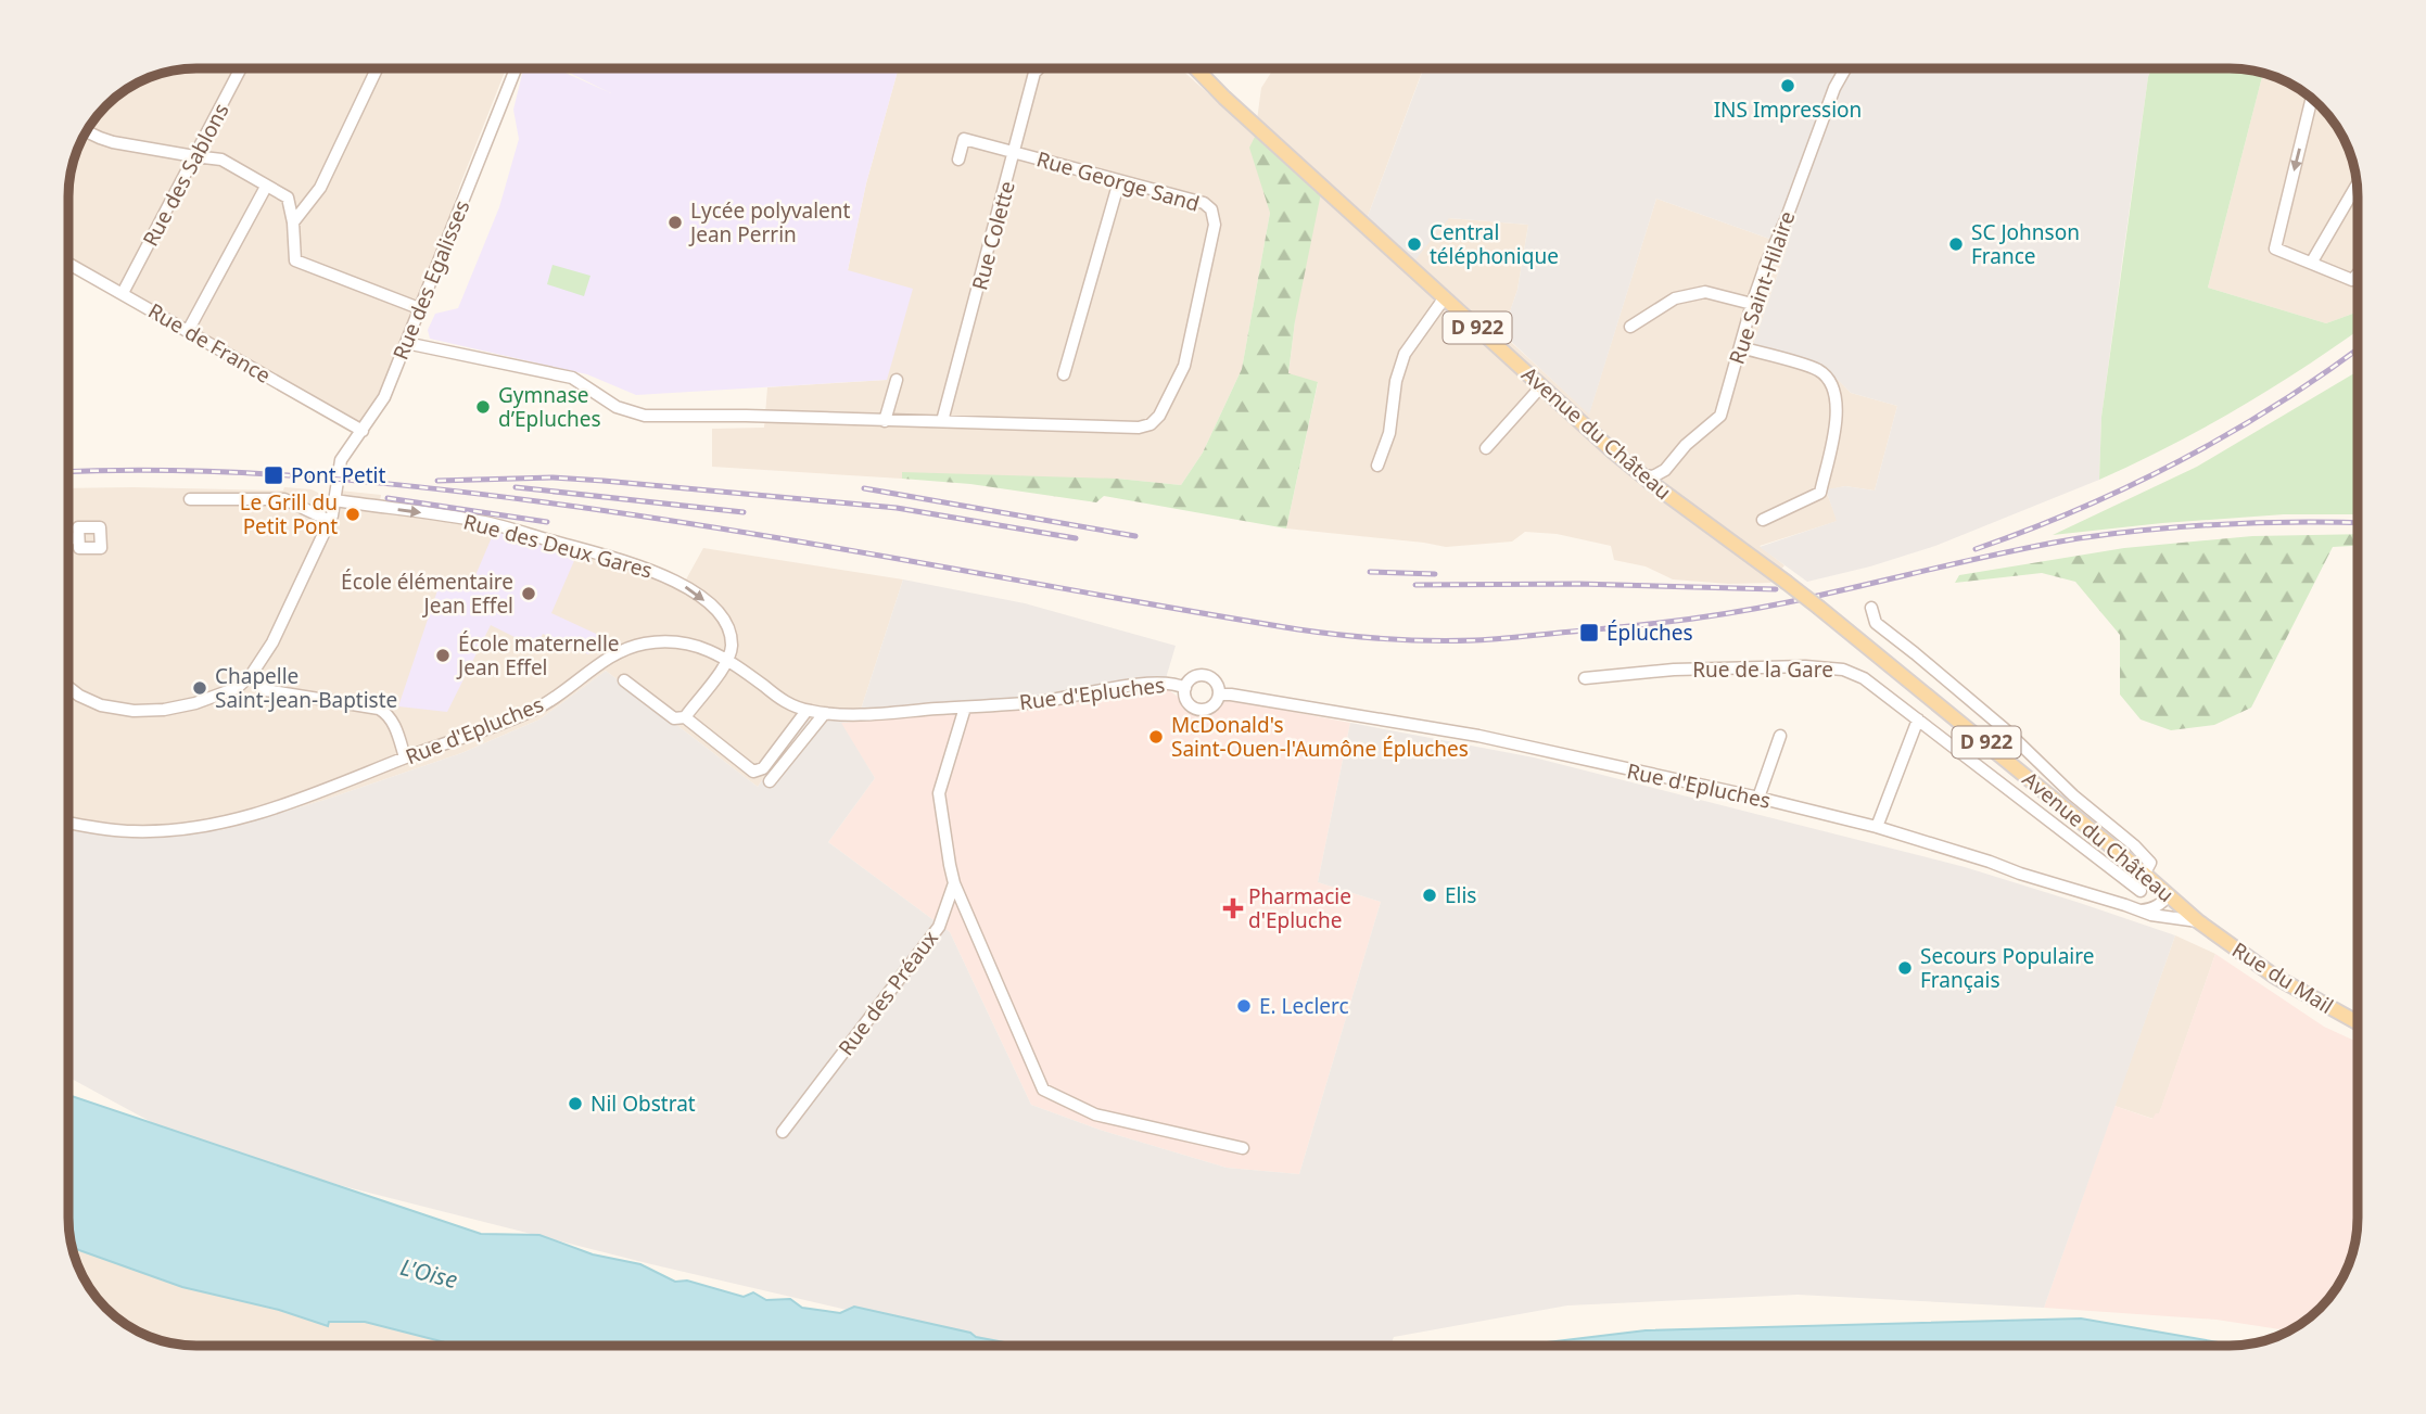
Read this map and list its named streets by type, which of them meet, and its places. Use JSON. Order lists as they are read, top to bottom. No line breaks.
{"streets":{"main road":["D 922","Avenue du Château","Rue du Mail"],"street":["Rue des Sablons","Rue George Sand","Rue Colette","Rue des Egalisses","Rue Saint-Hilaire","Rue de France","Rue des Deux Gares","Rue de la Gare","Rue d'Epluches","Rue des Préaux"]},"crossings":[["Rue des Sablons","Rue de France"],["Rue George Sand","Rue Colette"],["Rue George Sand","Rue des Egalisses"],["Rue des Egalisses","Rue de France"],["Rue des Egalisses","Rue des Deux Gares"],["Avenue du Château","Rue de la Gare"],["Avenue du Château","Rue d'Epluches"],["Avenue du Château","Rue du Mail"],["Rue des Deux Gares","Rue d'Epluches"],["Rue d'Epluches","Rue du Mail"]],"one_way":["Rue des Deux Gares"],"water":["L'Oise"],"places":{"other":["INS Impression","Lycée polyvalent Jean Perrin","Central téléphonique","SC Johnson France","Gymnase d’Epluches","Le Grill du Petit Pont","École élémentaire Jean Effel","École maternelle Jean Effel","Chapelle Saint-Jean-Baptiste","McDonald's Saint-Ouen-l'Aumône Épluches","Elis","Secours Populaire Français","E. Leclerc","Nil Obstrat"],"transit":["Pont Petit","Épluches"],"health":["Pharmacie d'Epluche"]}}
